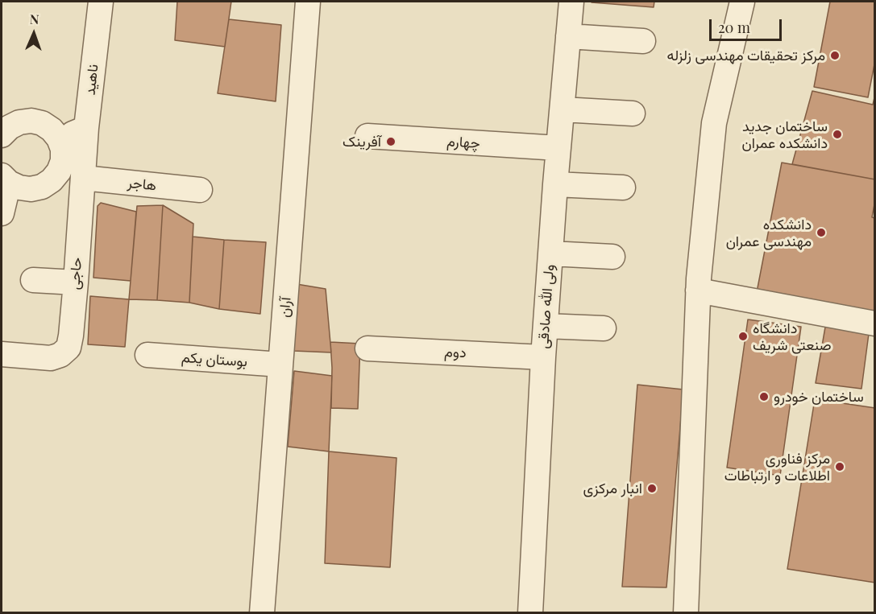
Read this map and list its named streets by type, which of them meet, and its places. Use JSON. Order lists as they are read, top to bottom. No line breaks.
{"streets":{"street":["ناهید","چهارم","هاجر","حاجی","ولی الله صادقی","آران","دوم","بوستان یکم"]},"crossings":[["ناهید","حاجی"],["چهارم","ولی الله صادقی"],["هاجر","حاجی"],["ولی الله صادقی","دوم"],["آران","بوستان یکم"]],"places":["مرکز تحقیقات مهندسی زلزله","ساختمان جدید دانشکده عمران","آفرینک","دانشکده مهندسی عمران","دانشگاه صنعتی شریف","ساختمان خودرو","مرکز فناوری اطلاعات و ارتباطات","انبار مرکزی"],"scale_bar":"20 m","north":"top"}
